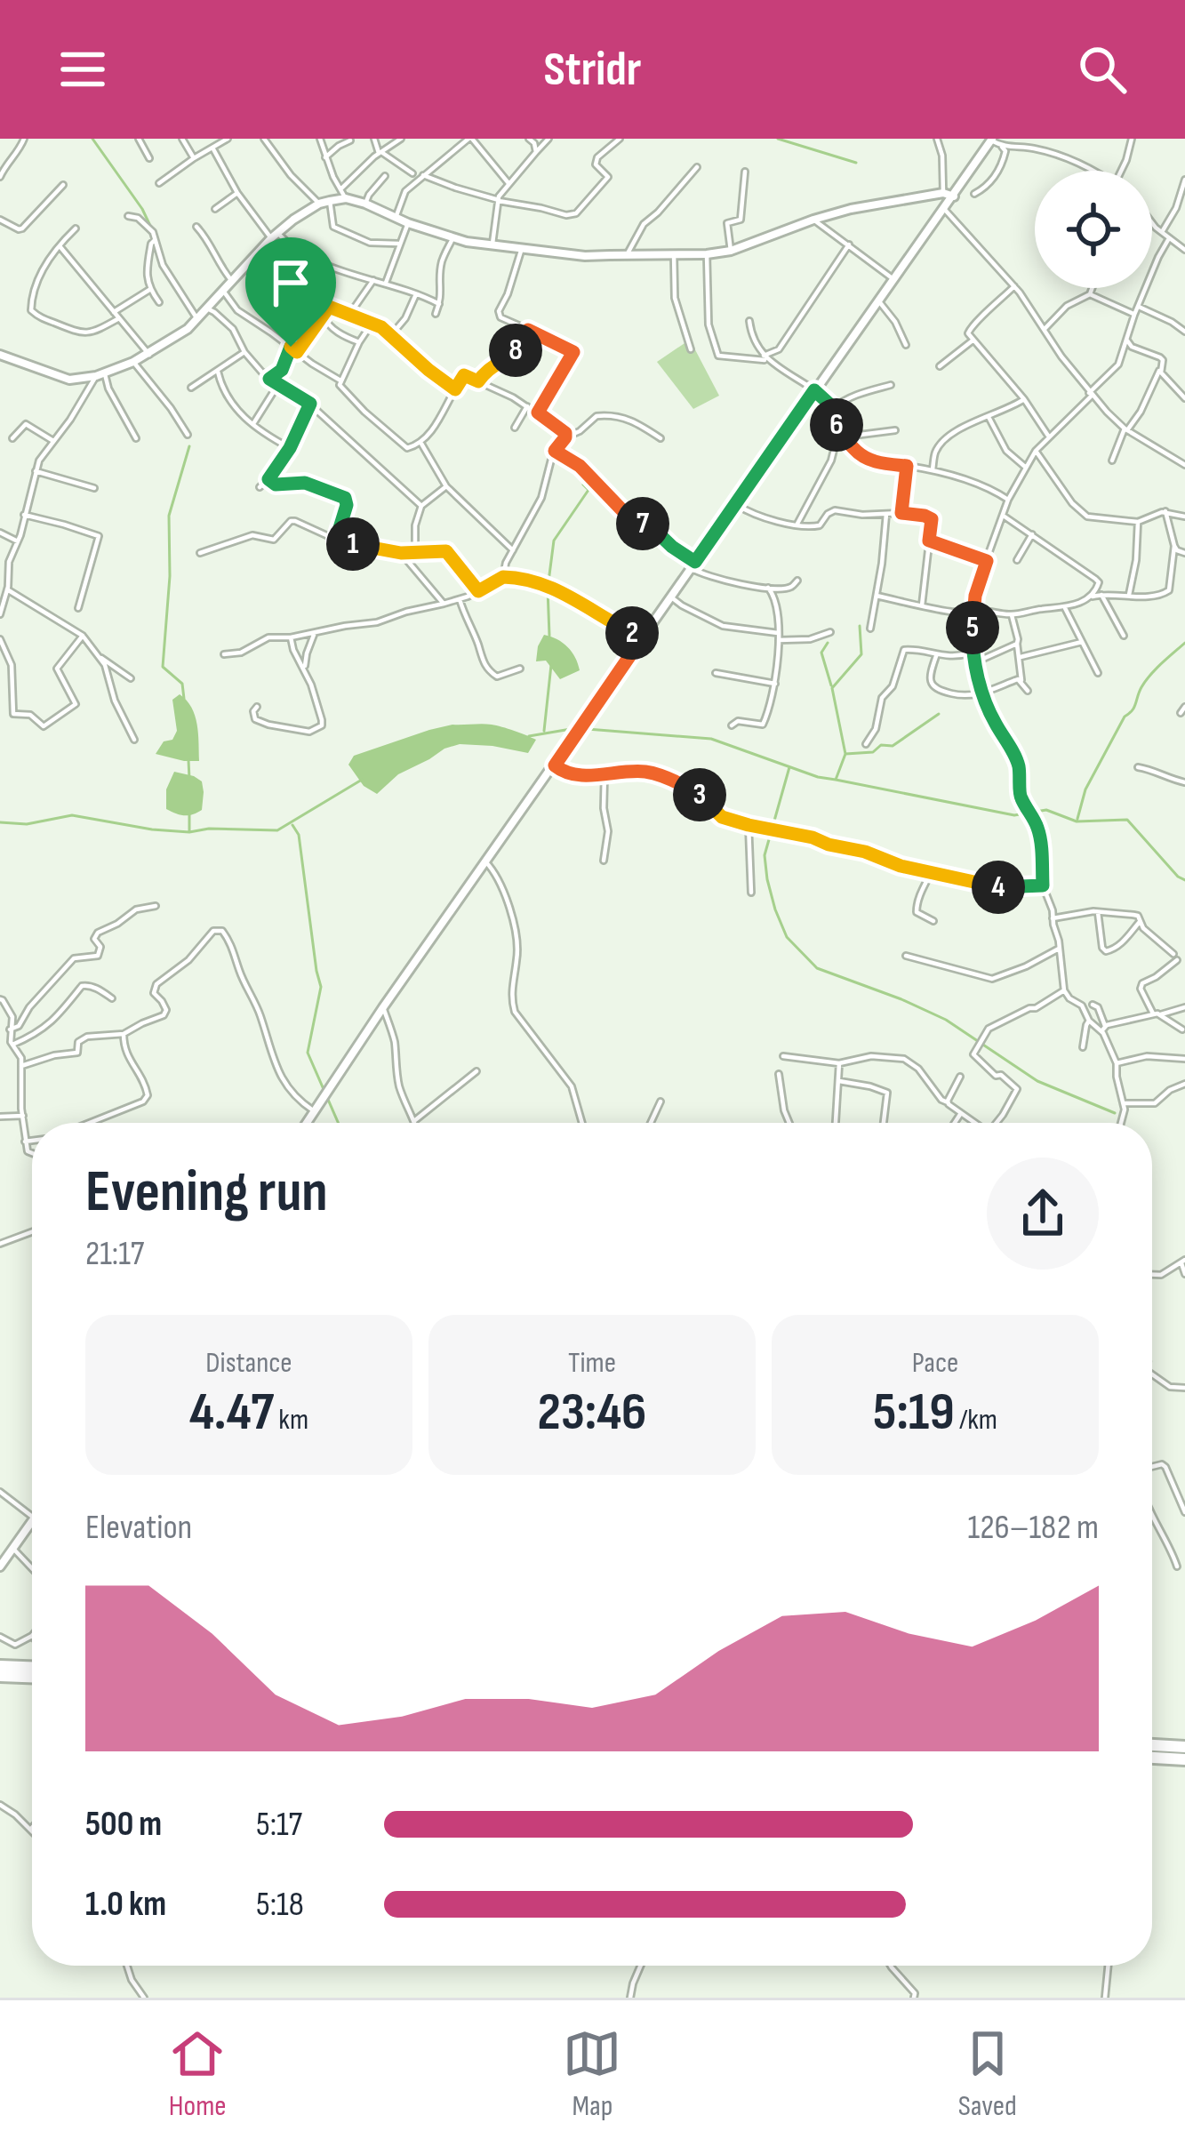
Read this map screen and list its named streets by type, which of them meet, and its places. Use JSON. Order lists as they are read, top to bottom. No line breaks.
{"page":{"header":"Stridr","pins":["8","6","7","1","5","2","3","4"],"heading":["Evening run","21:17"],"stats":[["Distance","4.47 km"],["Time","23:46"],["Pace","5:19 /km"]],"chart":["Elevation","126–182 m"],"list":[{"name":"500 m","note":"5:17"},{"name":"1.0 km","note":"5:18"}],"tabs":["Home","Map","Saved"]}}
